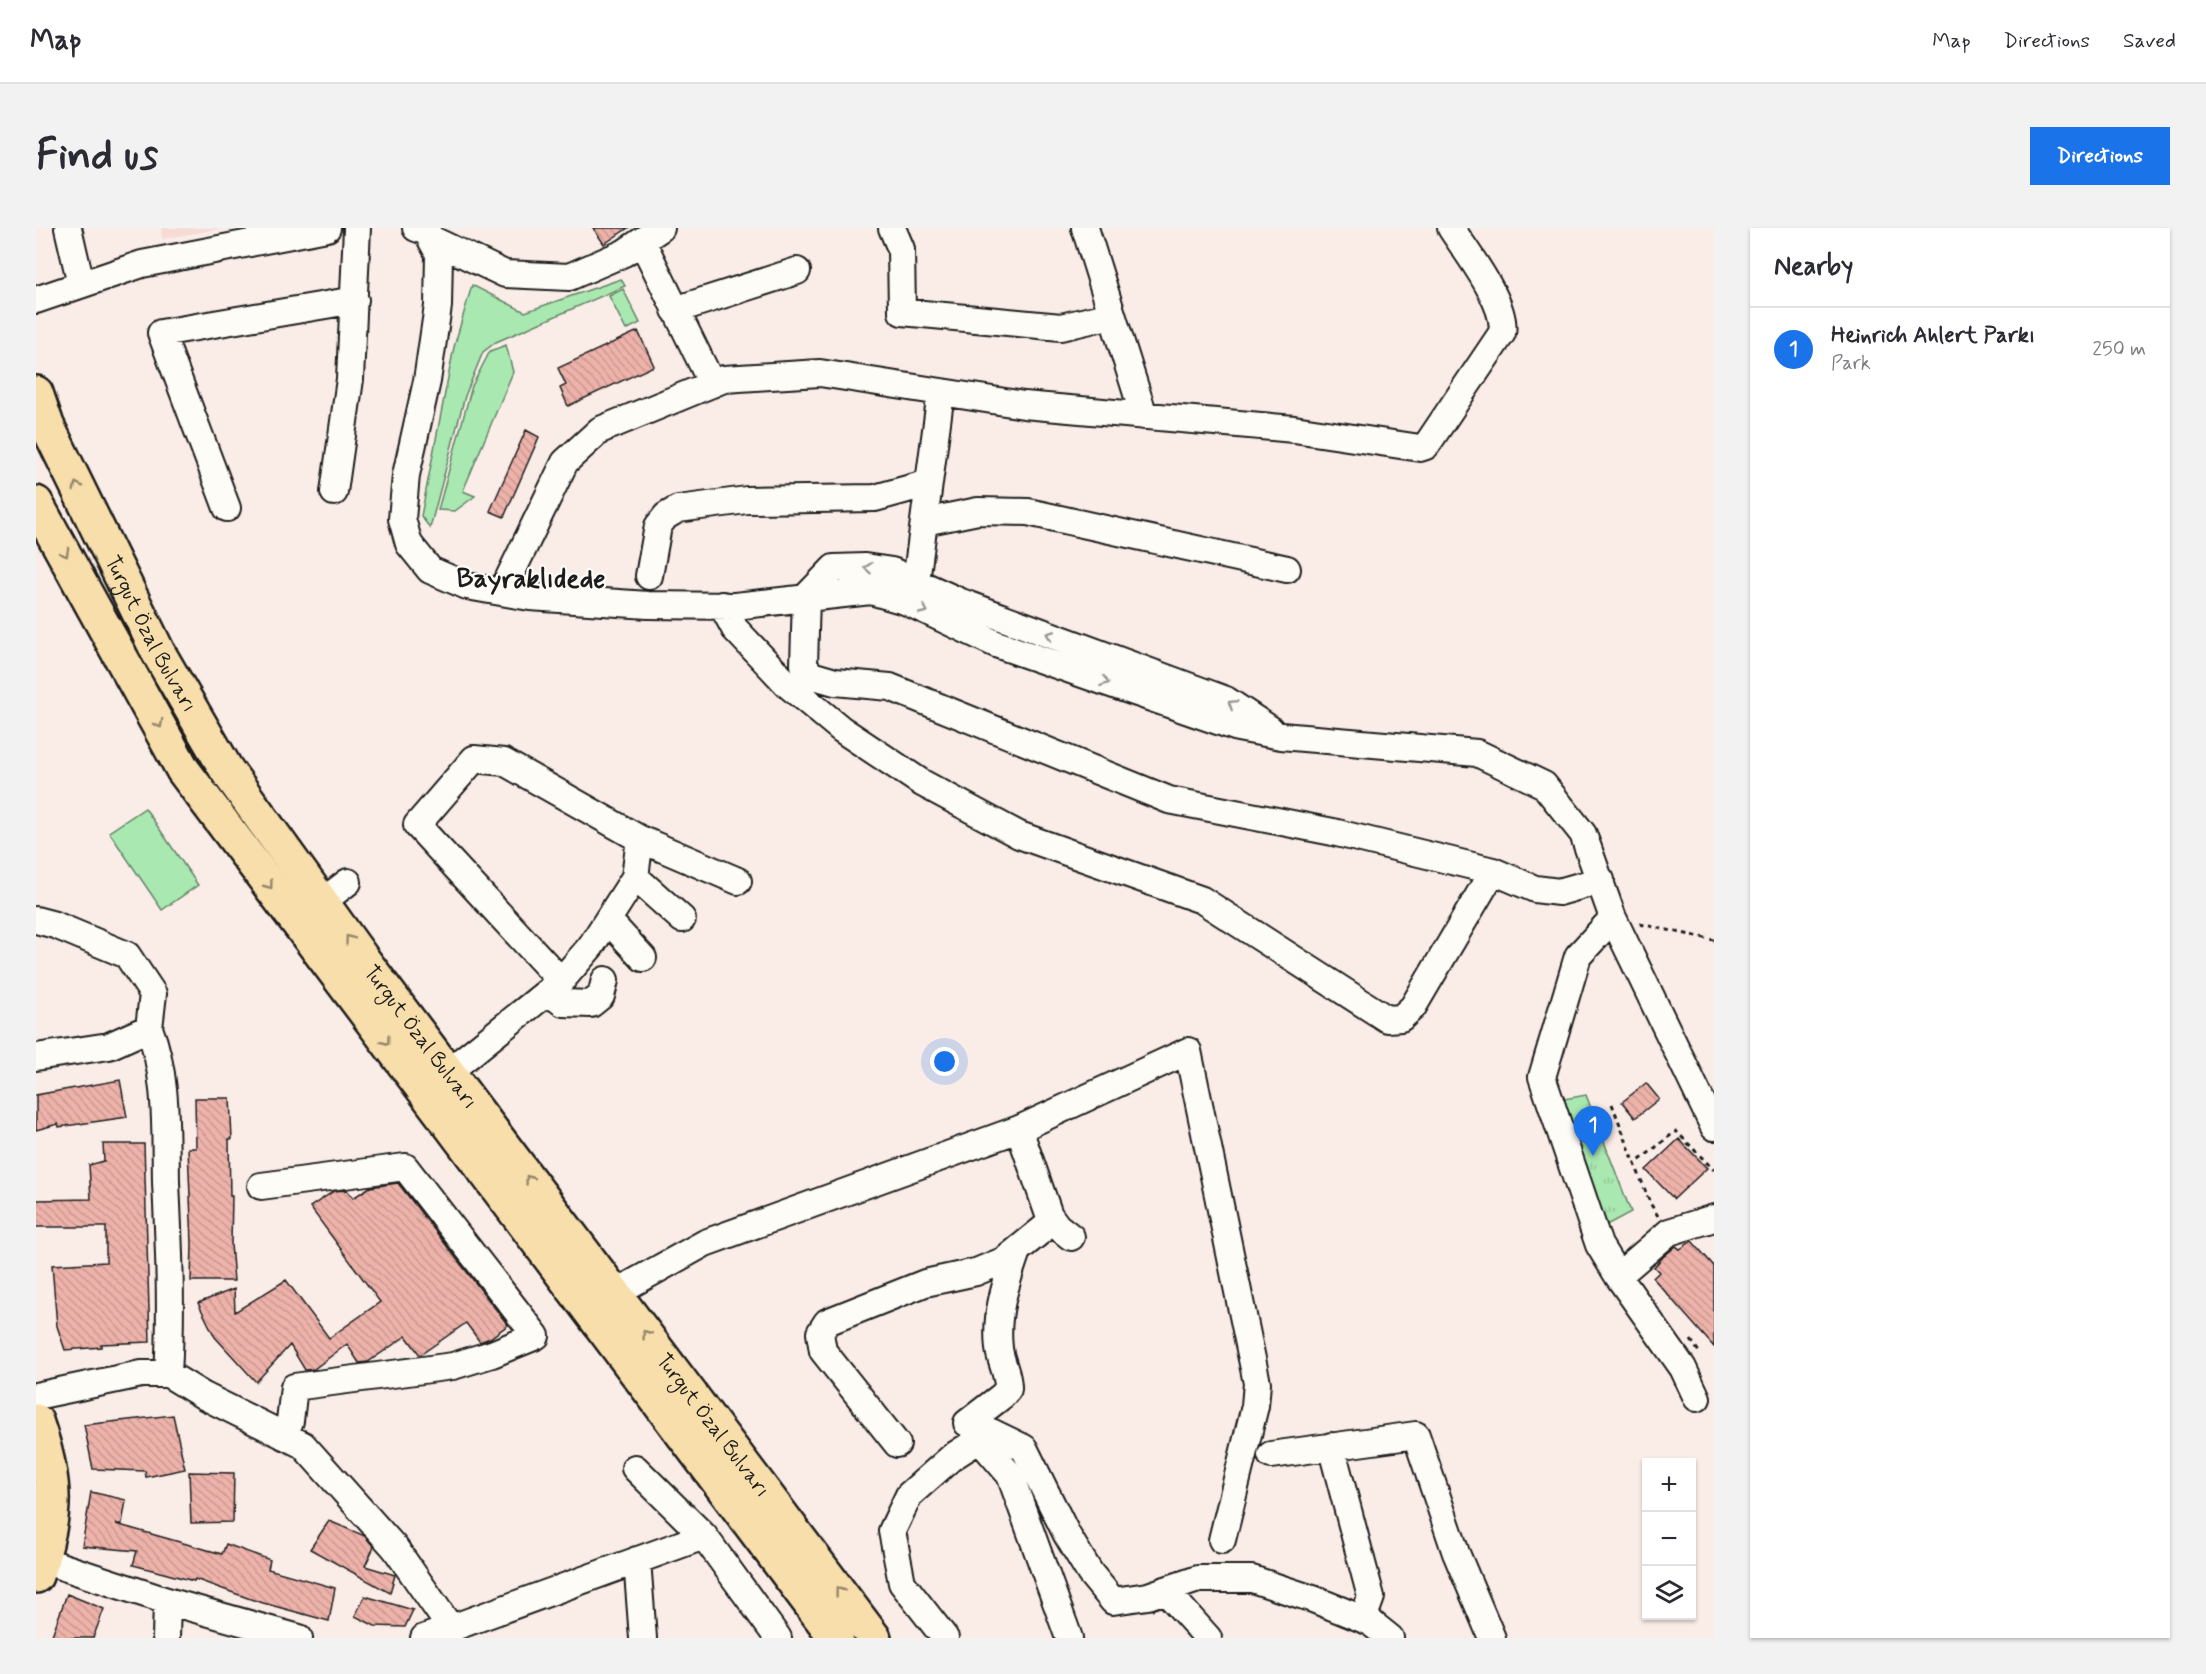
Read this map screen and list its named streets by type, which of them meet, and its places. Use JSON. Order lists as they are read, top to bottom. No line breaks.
{"streets":{"main road":["Turgut Özal Bulvarı"]},"districts":["Bayraklıdede"],"page":{"header":"Map","nav":["Map","Directions","Saved"],"buttons":"Directions","title":"Find us","heading":"Nearby","list":[{"mark":"1","name":"Heinrich Ahlert Parkı","note":"Park","value":"250 m"}],"pins":"1","map_buttons":["+","−"]}}
